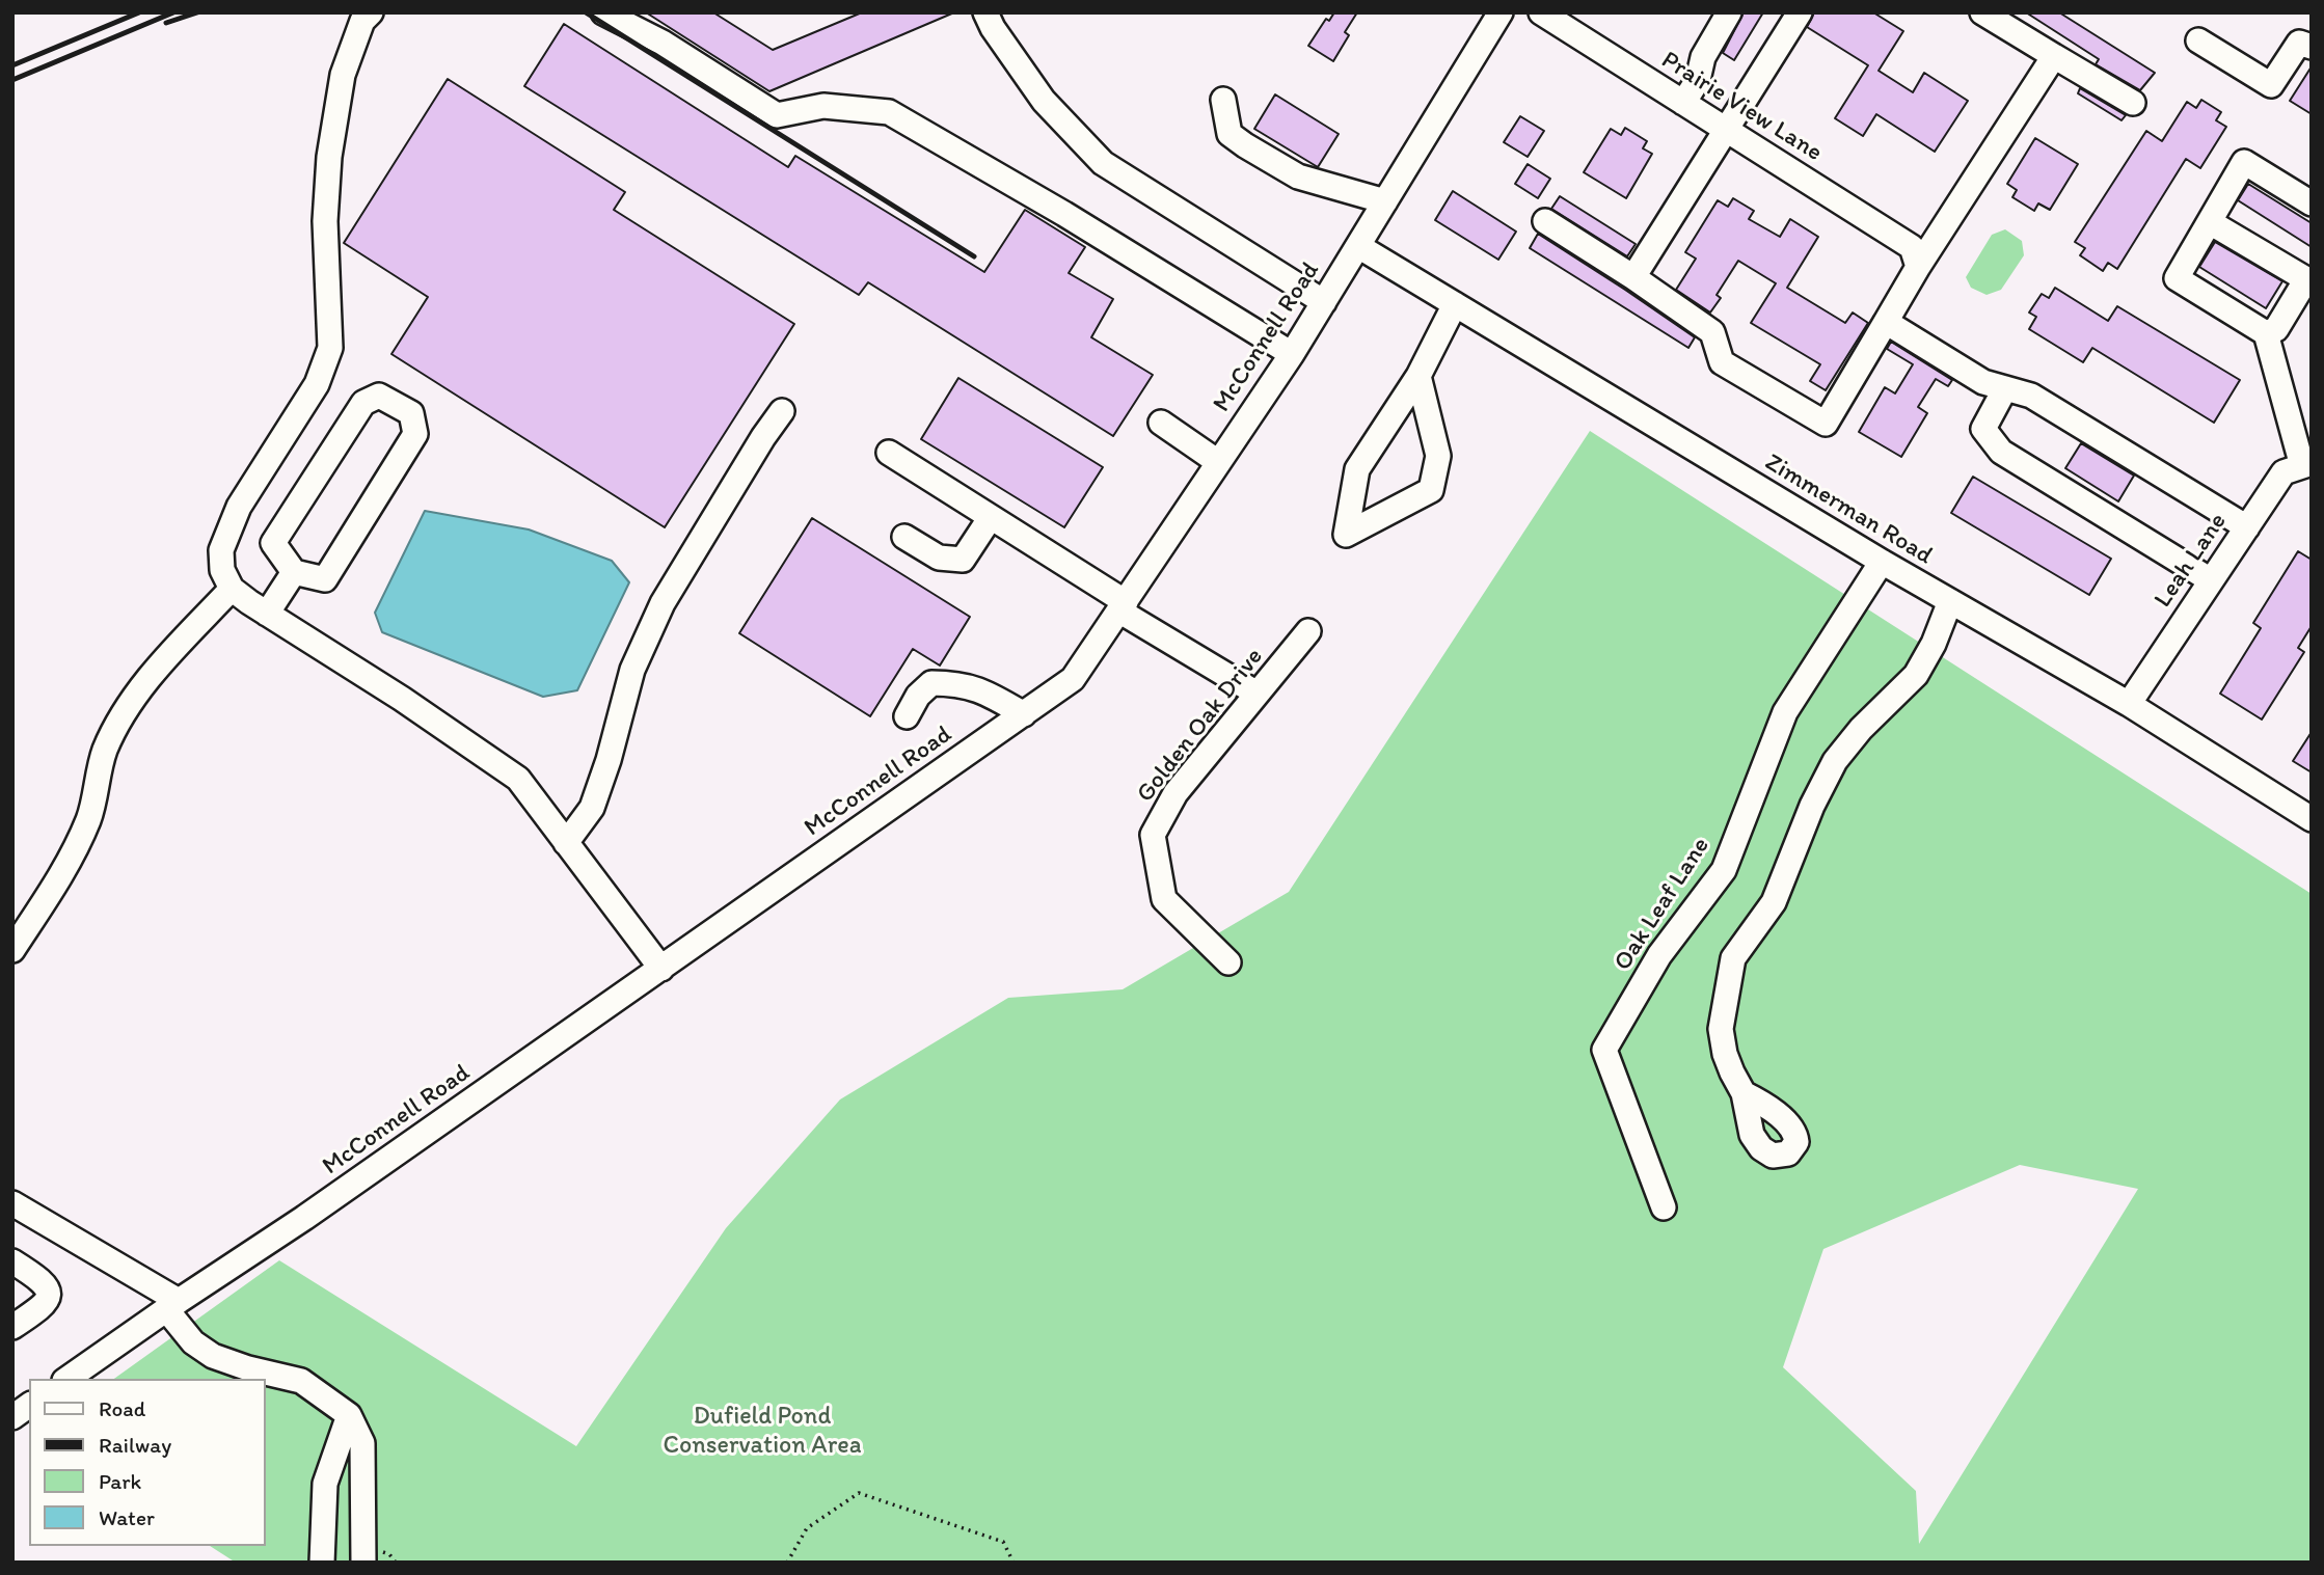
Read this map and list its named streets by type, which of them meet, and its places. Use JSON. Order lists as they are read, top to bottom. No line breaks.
{"streets":{"street":["Prairie View Lane","McConnell Road","Zimmerman Road","Leah Lane","Golden Oak Drive","Oak Leaf Lane"]},"crossings":[["McConnell Road","Zimmerman Road"],["Zimmerman Road","Leah Lane"],["Zimmerman Road","Oak Leaf Lane"]],"parks":["Dufield Pond Conservation Area"],"legend":["Road","Railway","Park","Water"]}
